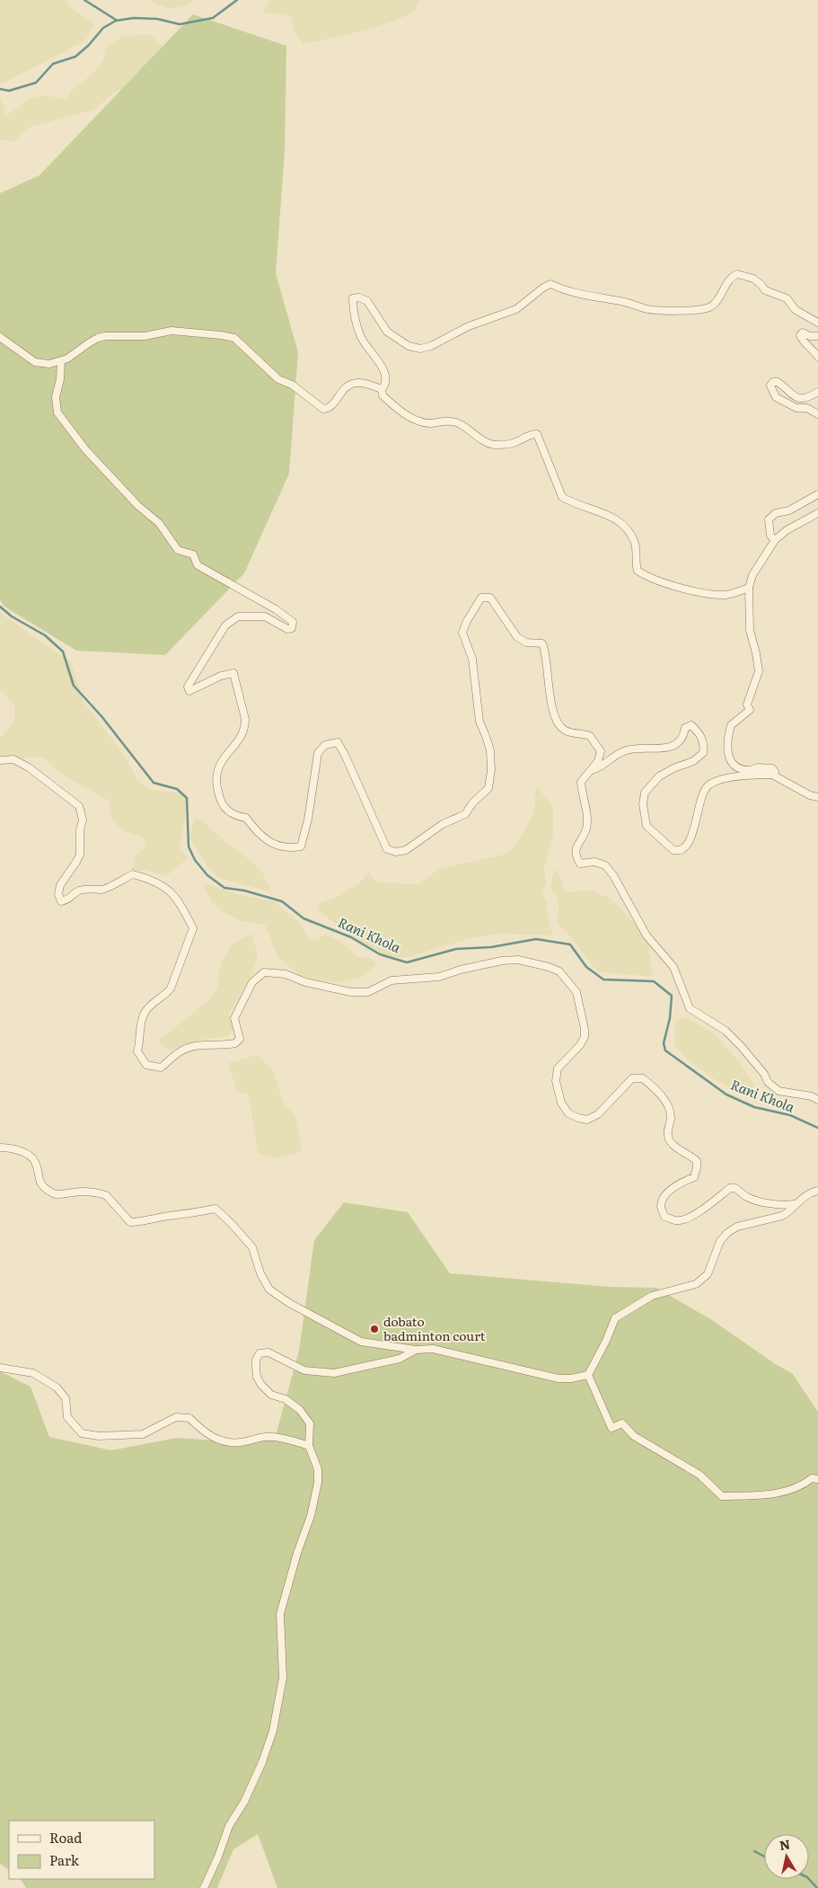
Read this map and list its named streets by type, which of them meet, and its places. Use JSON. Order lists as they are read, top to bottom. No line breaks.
{"water":["Rani Khola"],"places":["dobato badminton court"],"legend":["Road","Park"],"north":"top"}
